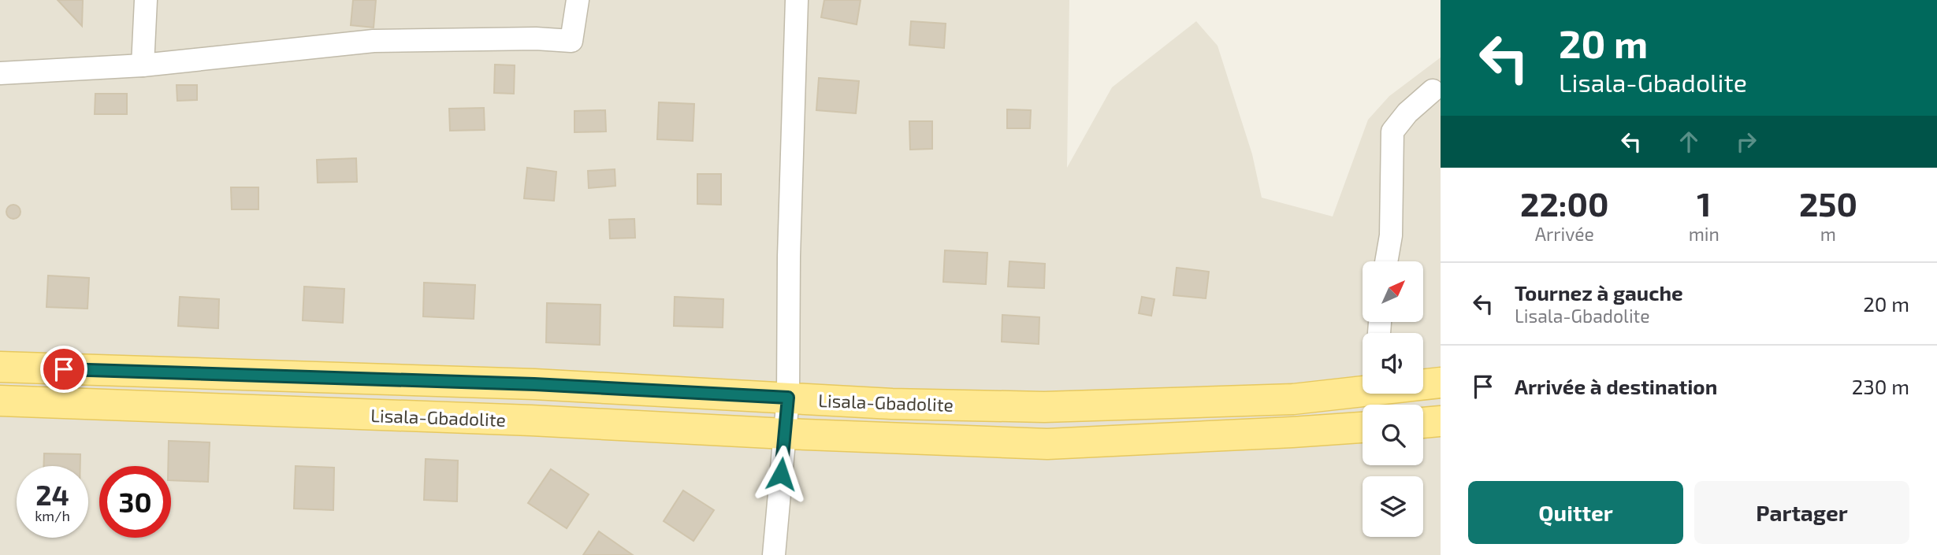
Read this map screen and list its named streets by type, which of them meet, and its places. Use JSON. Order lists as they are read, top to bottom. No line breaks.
{"streets":{"main road":["Lisala-Gbadolite"]},"north":"top right","page":{"turn":["20 m","Lisala-Gbadolite"],"eta":["22:00","Arrivée","1","min","250","m"],"list":[{"name":"Tournez à gauche","note":"Lisala-Gbadolite","value":"20 m"},{"name":"Arrivée à destination","value":"230 m"}],"speed":"24 km/h","limit":"30","buttons":["Quitter","Partager"]}}
